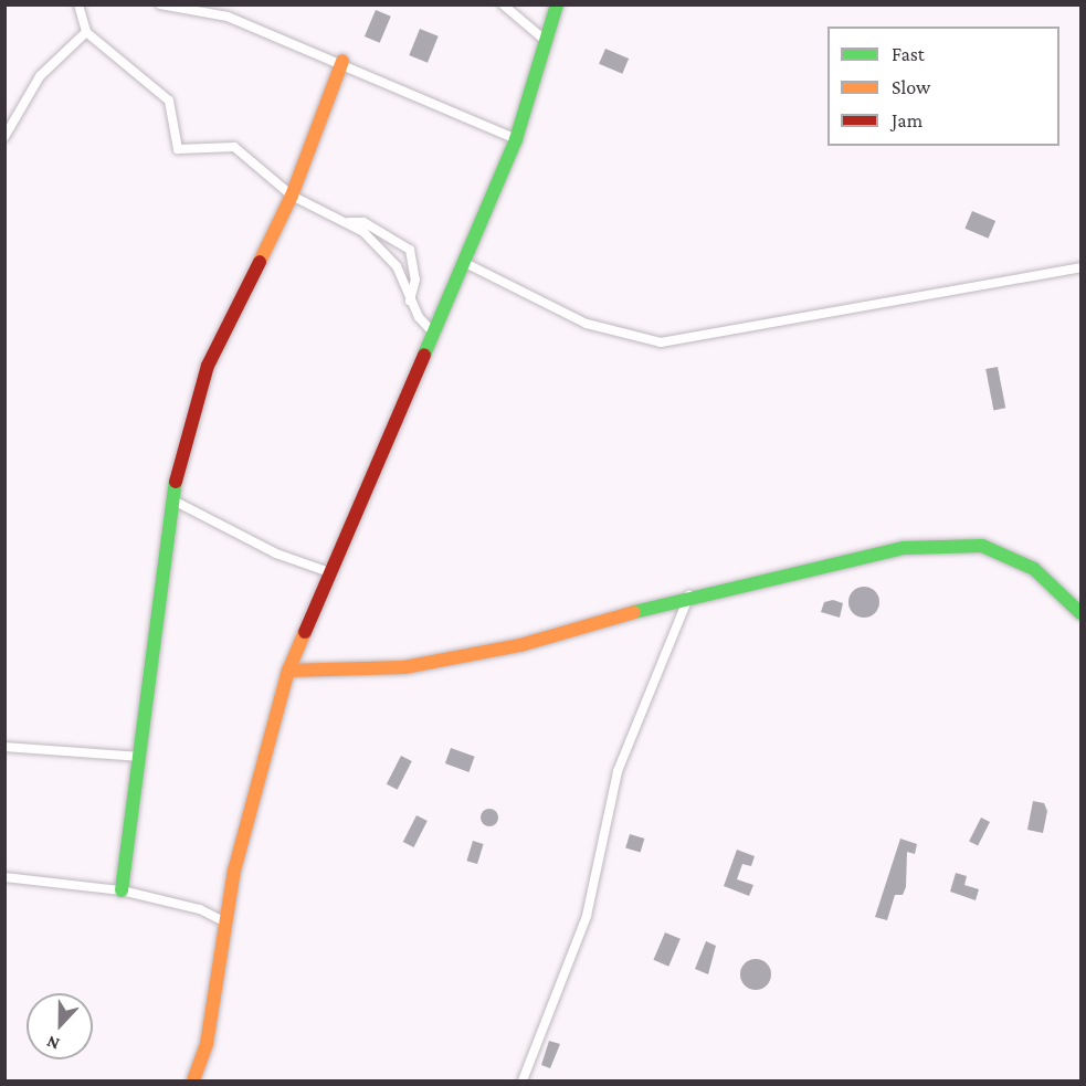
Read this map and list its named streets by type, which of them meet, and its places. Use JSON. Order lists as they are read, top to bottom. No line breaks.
{"legend":["Fast","Slow","Jam"],"north":"bottom"}
